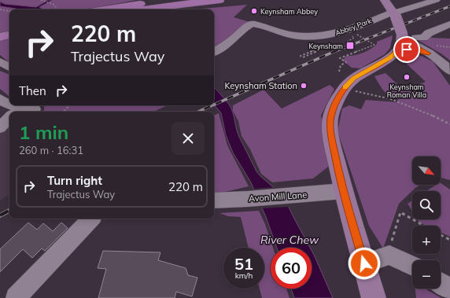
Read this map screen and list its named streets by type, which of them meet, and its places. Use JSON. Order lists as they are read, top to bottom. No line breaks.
{"streets":{"street":["Abbey Park","Avon Mill Lane"]},"water":["River Chew"],"places":{"other":["Keynsham Abbey","Keynsham Roman Villa","Keynsham Station"],"transit":["Keynsham"]},"north":"bottom right","page":{"turn":["220 m","Trajectus Way"],"then":"Then","heading":["1 min","260 m · 16:31"],"map_buttons":["+","−"],"list":[{"name":"Turn right","note":"Trajectus Way","value":"220 m"}],"speed":"51 km/h","limit":"60"}}
